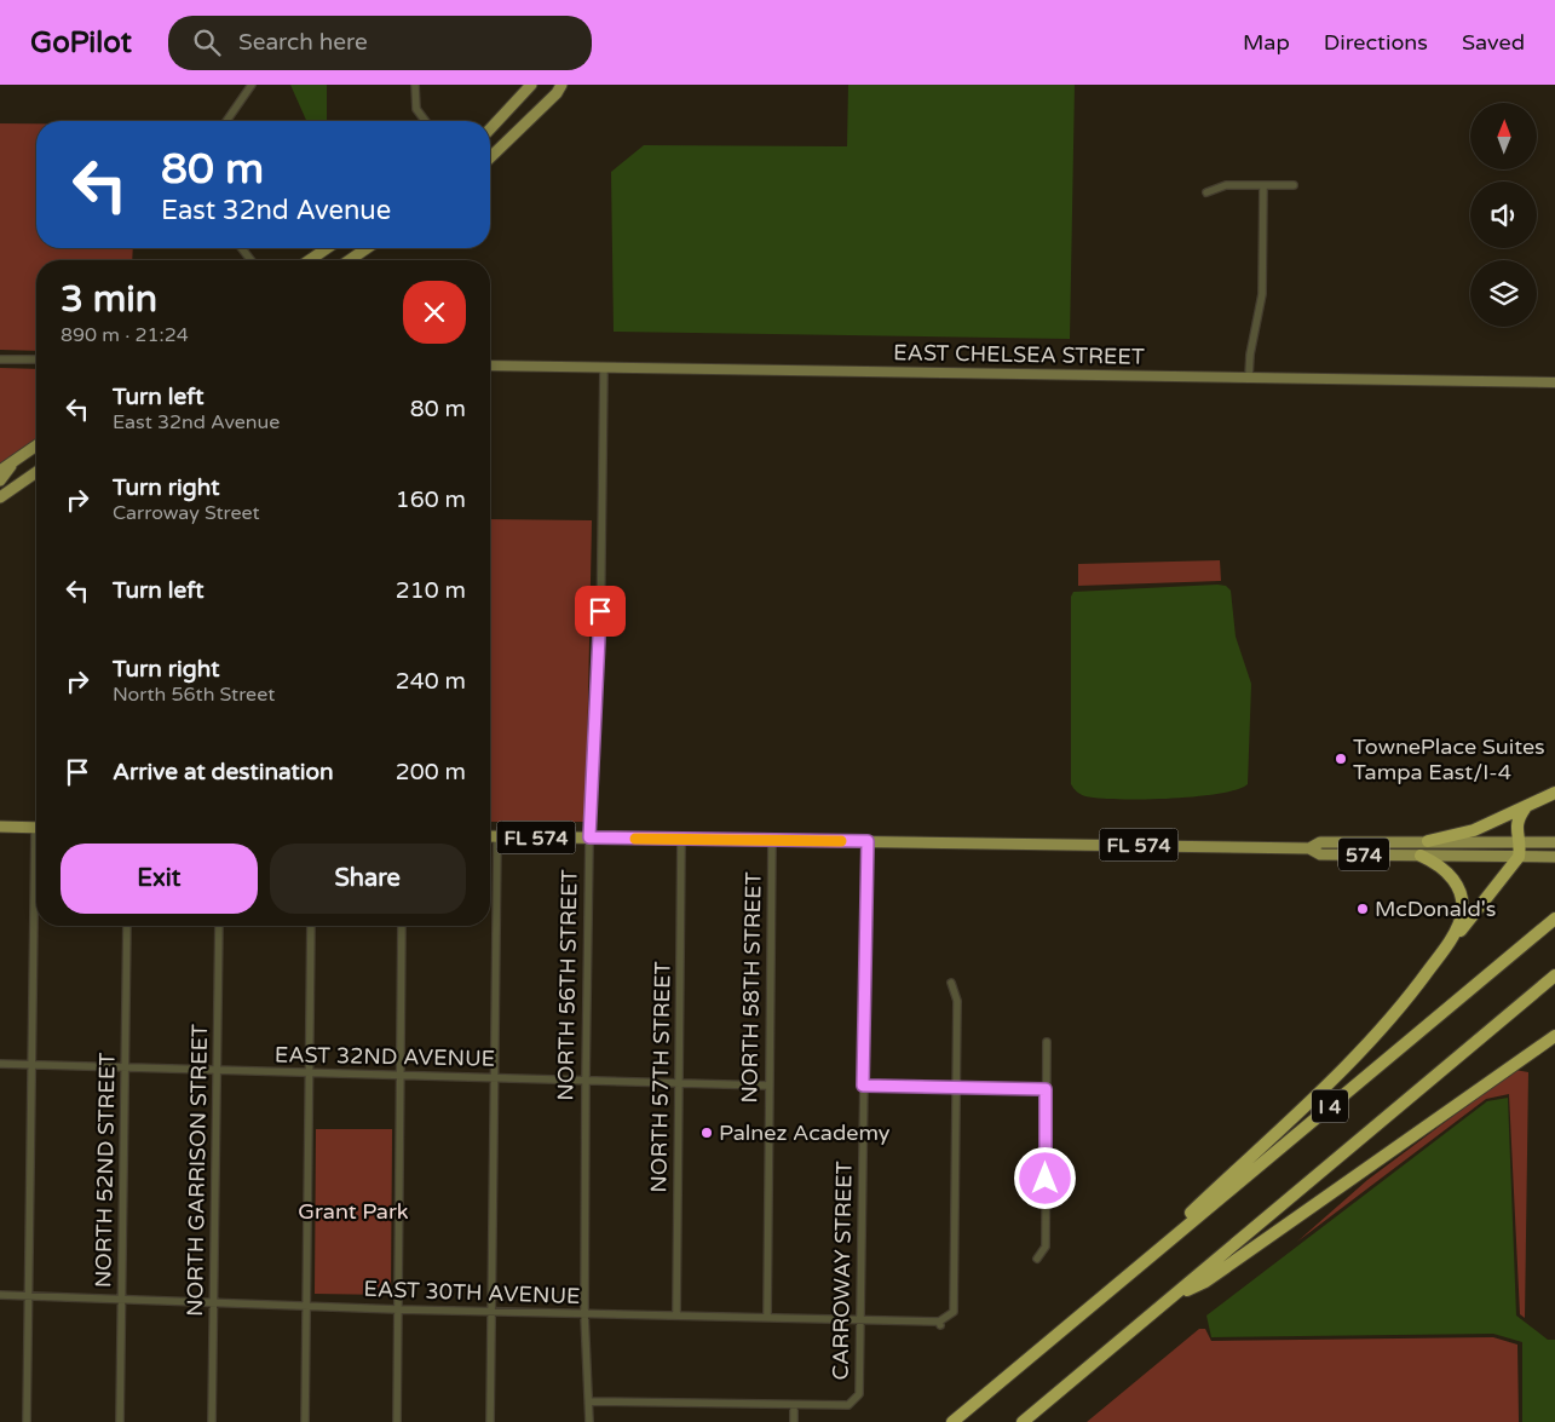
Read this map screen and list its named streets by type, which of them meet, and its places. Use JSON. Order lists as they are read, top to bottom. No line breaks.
{"streets":{"highway":["I 4"],"main road":["FL 574","574"],"street":["EAST CHELSEA STREET","NORTH 56TH STREET","NORTH 58TH STREET","EAST 32ND AVENUE","NORTH 57TH STREET","NORTH 52ND STREET","NORTH GARRISON STREET","CARROWAY STREET","EAST 30TH AVENUE"]},"crossings":[["EAST CHELSEA STREET","NORTH 56TH STREET"],["FL 574","574"],["FL 574","NORTH 56TH STREET"],["FL 574","NORTH 58TH STREET"],["FL 574","NORTH 57TH STREET"],["FL 574","CARROWAY STREET"],["NORTH 56TH STREET","EAST 32ND AVENUE"],["NORTH 56TH STREET","EAST 30TH AVENUE"],["NORTH 58TH STREET","EAST 32ND AVENUE"],["NORTH 58TH STREET","EAST 30TH AVENUE"],["EAST 32ND AVENUE","NORTH 57TH STREET"],["EAST 32ND AVENUE","NORTH 52ND STREET"],["EAST 32ND AVENUE","NORTH GARRISON STREET"],["NORTH 57TH STREET","EAST 30TH AVENUE"],["NORTH 52ND STREET","EAST 30TH AVENUE"],["NORTH GARRISON STREET","EAST 30TH AVENUE"],["CARROWAY STREET","EAST 30TH AVENUE"]],"parks":["Grant Park"],"places":["TownePlace Suites Tampa East/I-4","McDonald's","Palnez Academy"],"north":"top","page":{"header":"GoPilot","search":"Search here","nav":["Map","Directions","Saved"],"turn":["80 m","East 32nd Avenue"],"heading":["3 min","890 m · 21:24"],"list":[{"name":"Turn left","note":"East 32nd Avenue","value":"80 m"},{"name":"Turn right","note":"Carroway Street","value":"160 m"},{"name":"Turn left","value":"210 m"},{"name":"Turn right","note":"North 56th Street","value":"240 m"},{"name":"Arrive at destination","value":"200 m"}],"buttons":["Exit","Share"]}}
